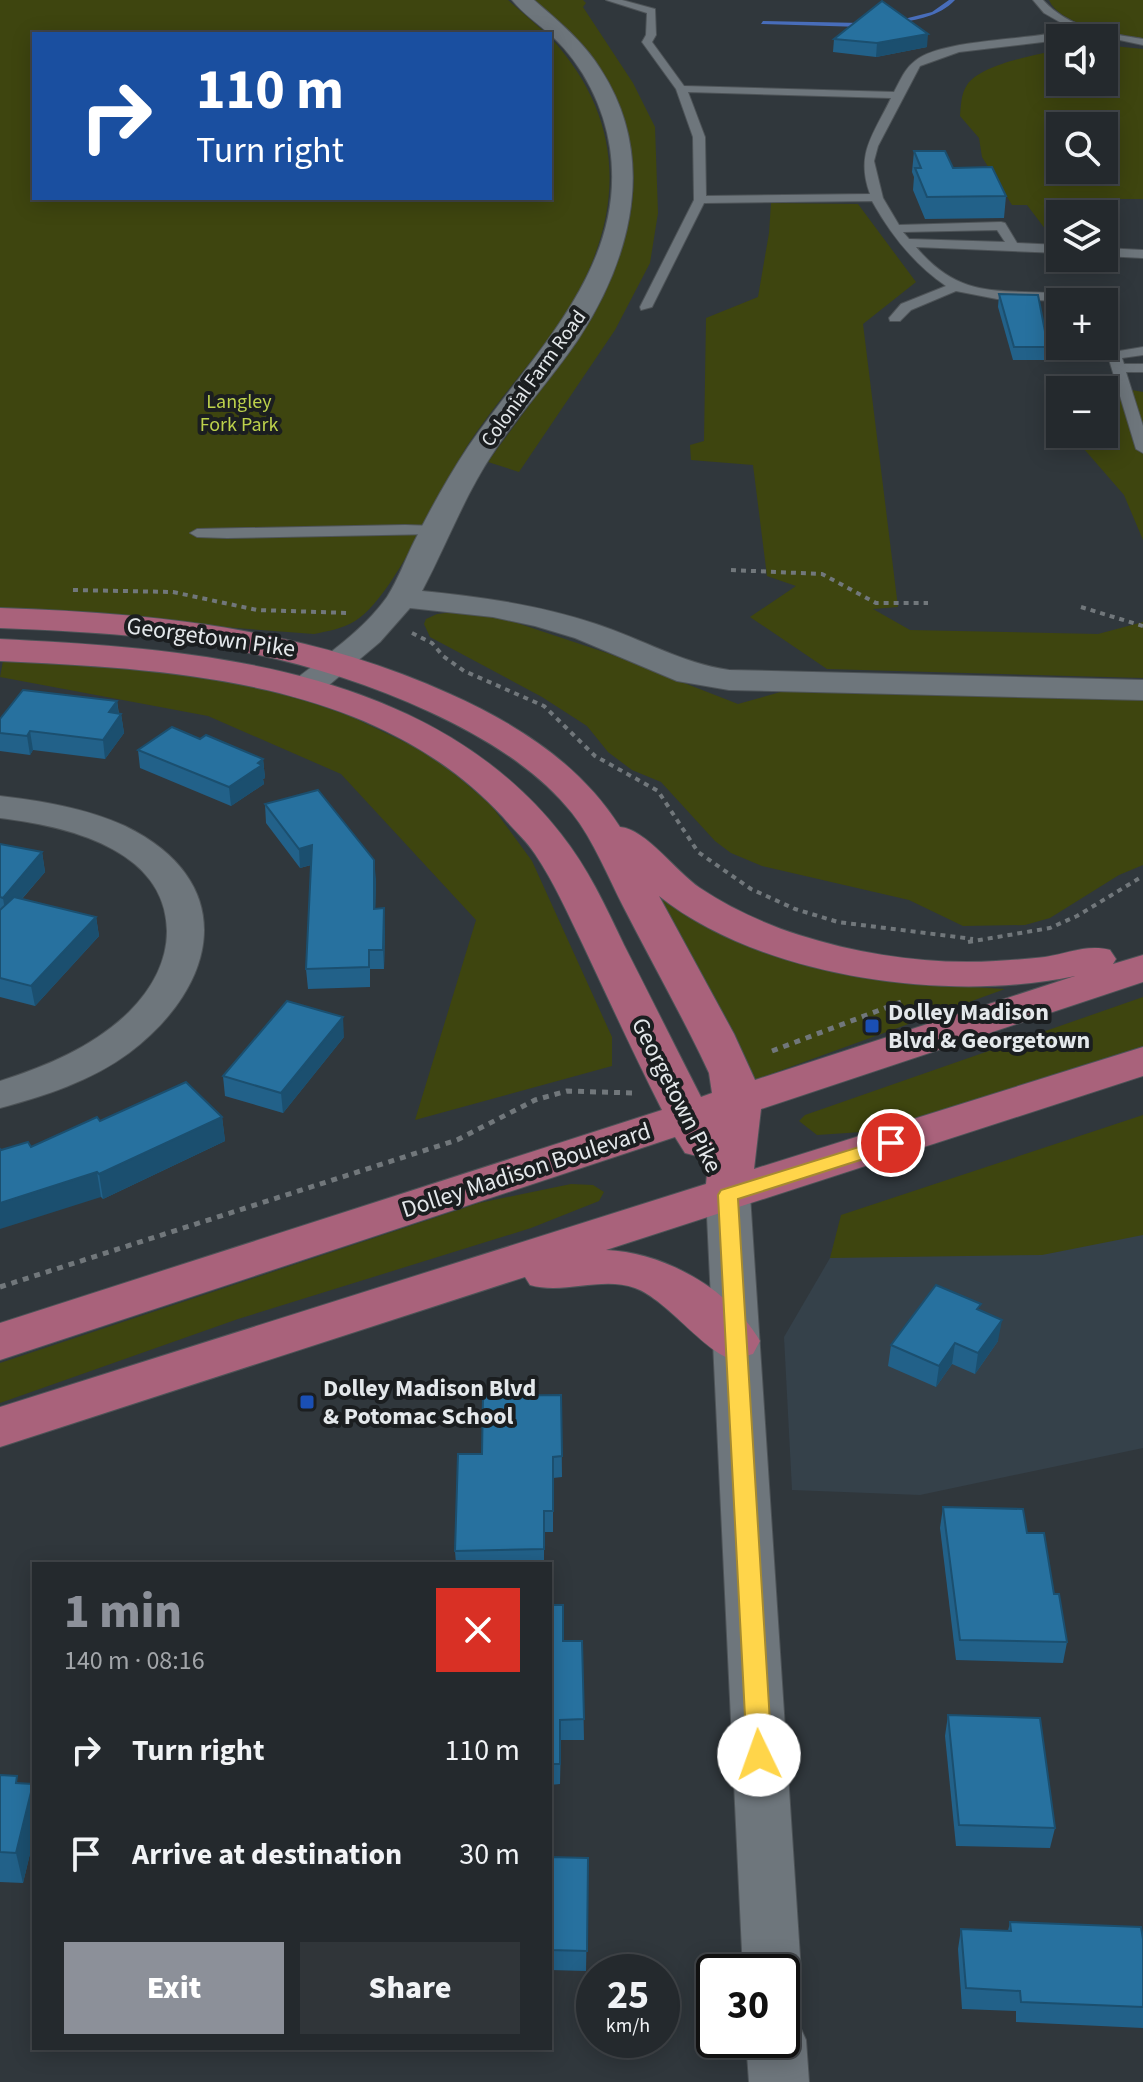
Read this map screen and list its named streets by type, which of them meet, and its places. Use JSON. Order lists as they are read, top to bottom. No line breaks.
{"streets":{"main road":["Georgetown Pike","Dolley Madison Boulevard"],"street":["Colonial Farm Road"]},"crossings":[["Colonial Farm Road","Georgetown Pike"],["Georgetown Pike","Dolley Madison Boulevard"]],"parks":["Langley Fork Park"],"places":{"transit":["Dolley Madison Blvd & Georgetown","Dolley Madison Blvd & Potomac School"]},"page":{"map_buttons":["+","−"],"turn":["110 m","Turn right"],"heading":["1 min","140 m · 08:16"],"list":[{"name":"Turn right","value":"110 m"},{"name":"Arrive at destination","value":"30 m"}],"buttons":["Exit","Share"],"speed":"25 km/h","limit":"30"}}
